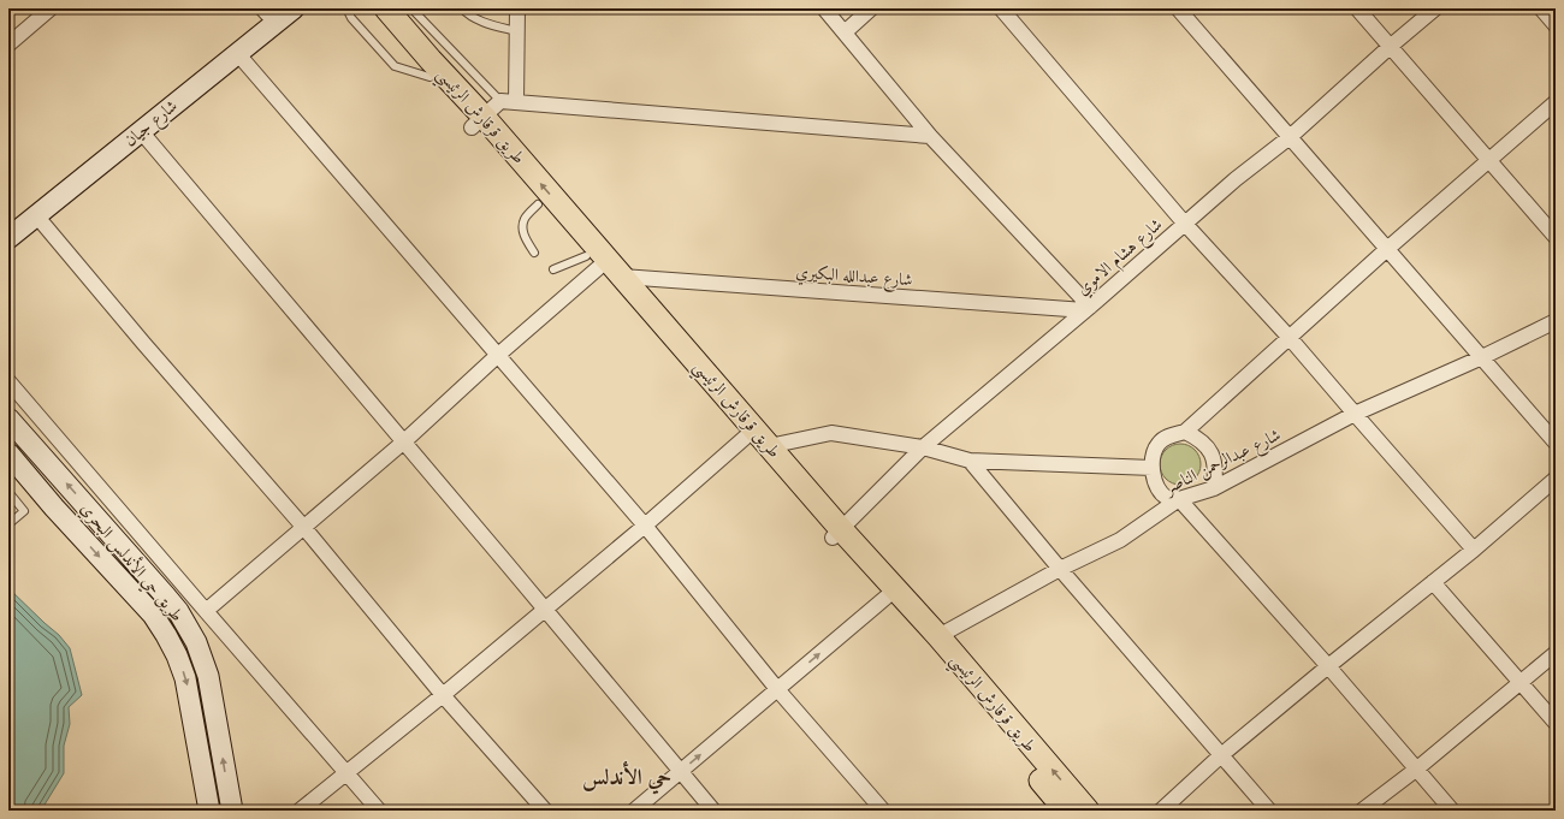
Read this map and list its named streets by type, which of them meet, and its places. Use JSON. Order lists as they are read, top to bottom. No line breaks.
{"streets":{"main road":["طريق قرقارش الرئيسي"],"street":["شارع جيان","شارع هشام الاموي","شارع عبدالله البكيري","شارع عبدالرحمن الناصر","طريق حي الأندلس البحري"]},"crossings":[["طريق قرقارش الرئيسي","شارع هشام الاموي"],["طريق قرقارش الرئيسي","شارع عبدالله البكيري"],["طريق قرقارش الرئيسي","شارع عبدالرحمن الناصر"],["شارع هشام الاموي","شارع عبدالله البكيري"]],"districts":["حي الأندلس"]}
